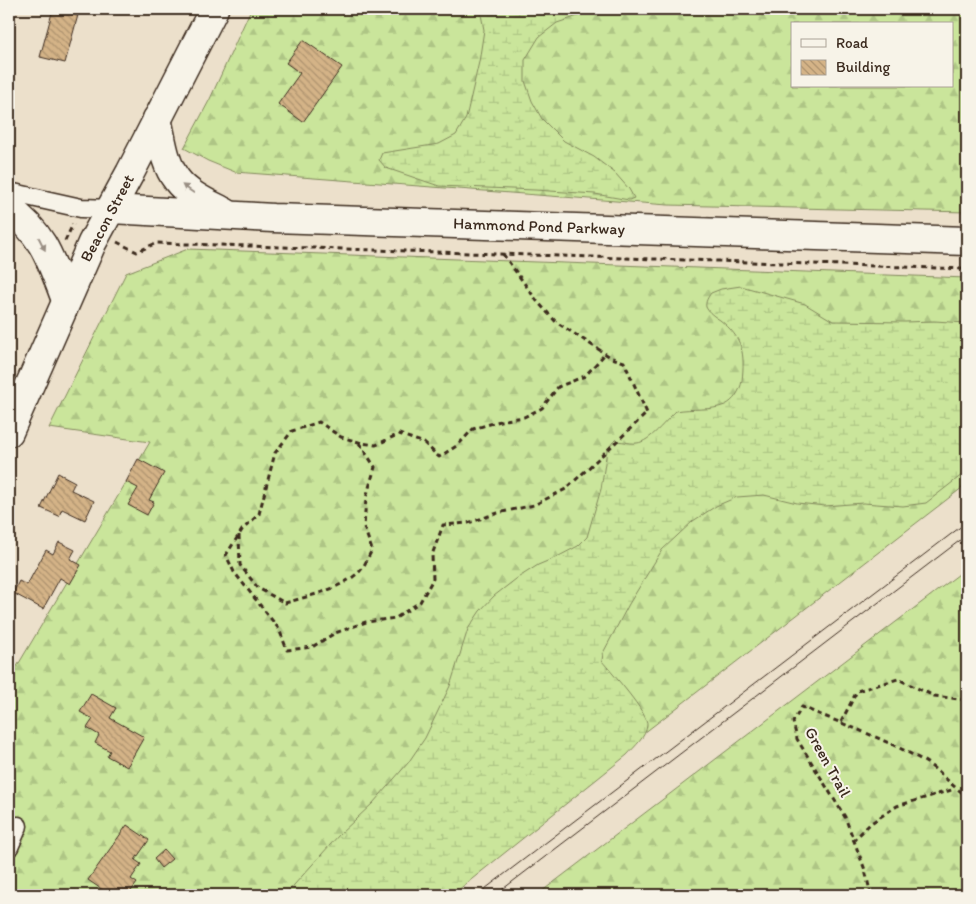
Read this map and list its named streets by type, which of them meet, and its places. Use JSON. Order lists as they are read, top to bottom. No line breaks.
{"streets":{"main road":["Beacon Street","Hammond Pond Parkway"],"path":["Green Trail"]},"crossings":[["Beacon Street","Hammond Pond Parkway"]],"legend":["Road","Building"]}
